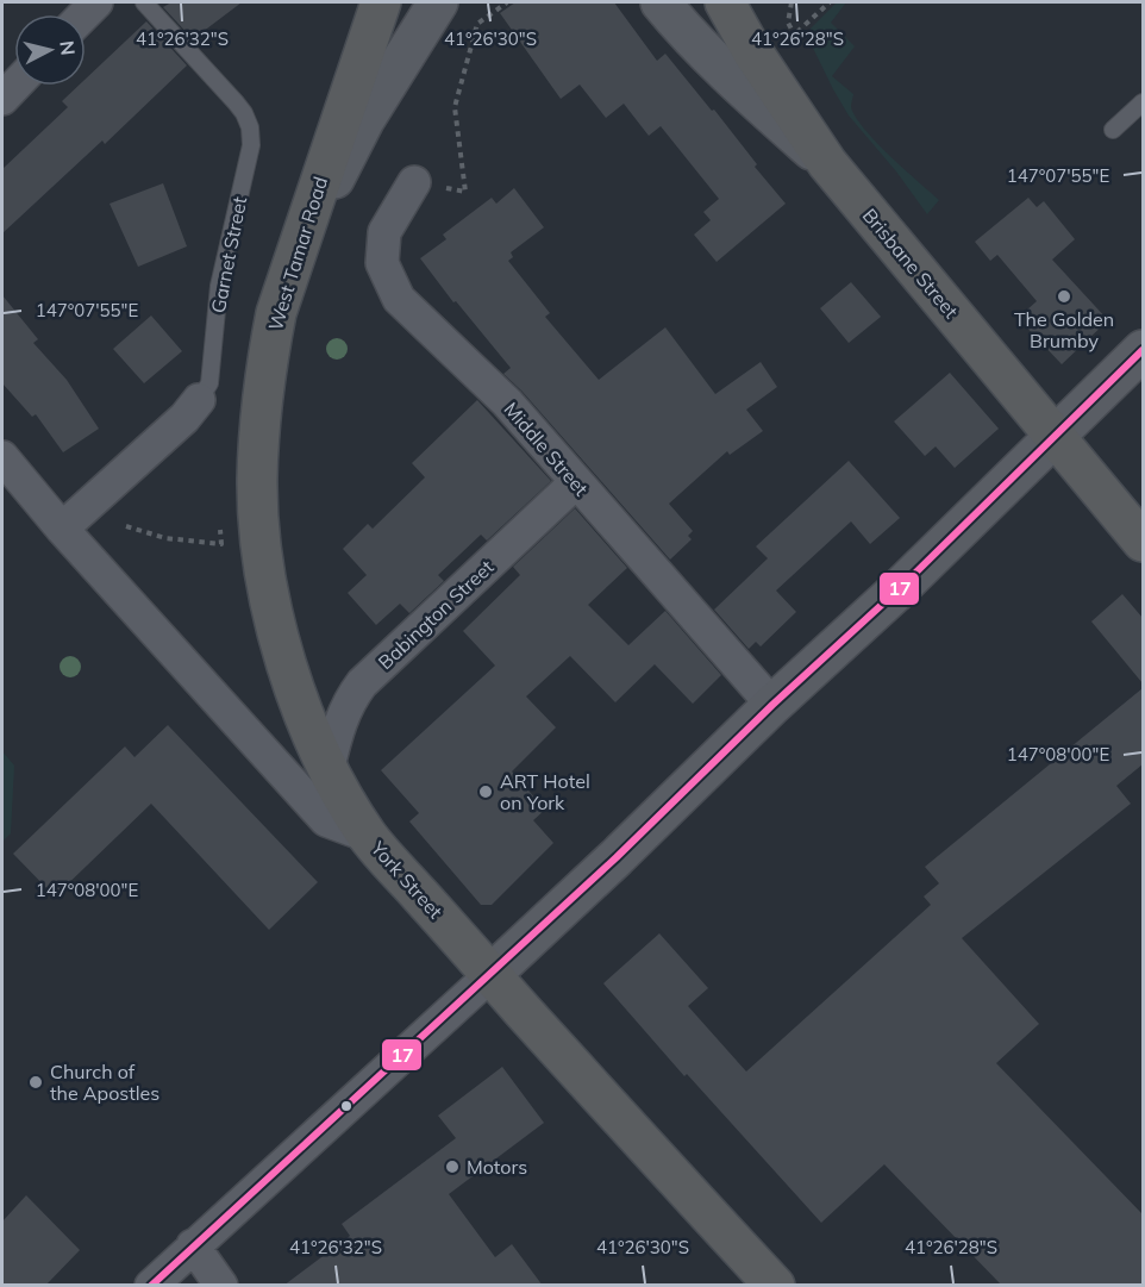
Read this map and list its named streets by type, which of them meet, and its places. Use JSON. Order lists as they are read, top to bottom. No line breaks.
{"streets":{"highway":["West Tamar Road","Brisbane Street","York Street"],"street":["Garnet Street","Middle Street","Babington Street"]},"crossings":[["West Tamar Road","Babington Street"],["West Tamar Road","York Street"],["Garnet Street","York Street"],["Middle Street","Babington Street"]],"places":["The Golden Brumby","ART Hotel on York","Church of the Apostles","Motors"],"lines":["transit line 17"],"north":"right","coordinates":["41°26'32\"S","41°26'30\"S","41°26'28\"S","147°07'55\"E","147°08'00\"E"]}
